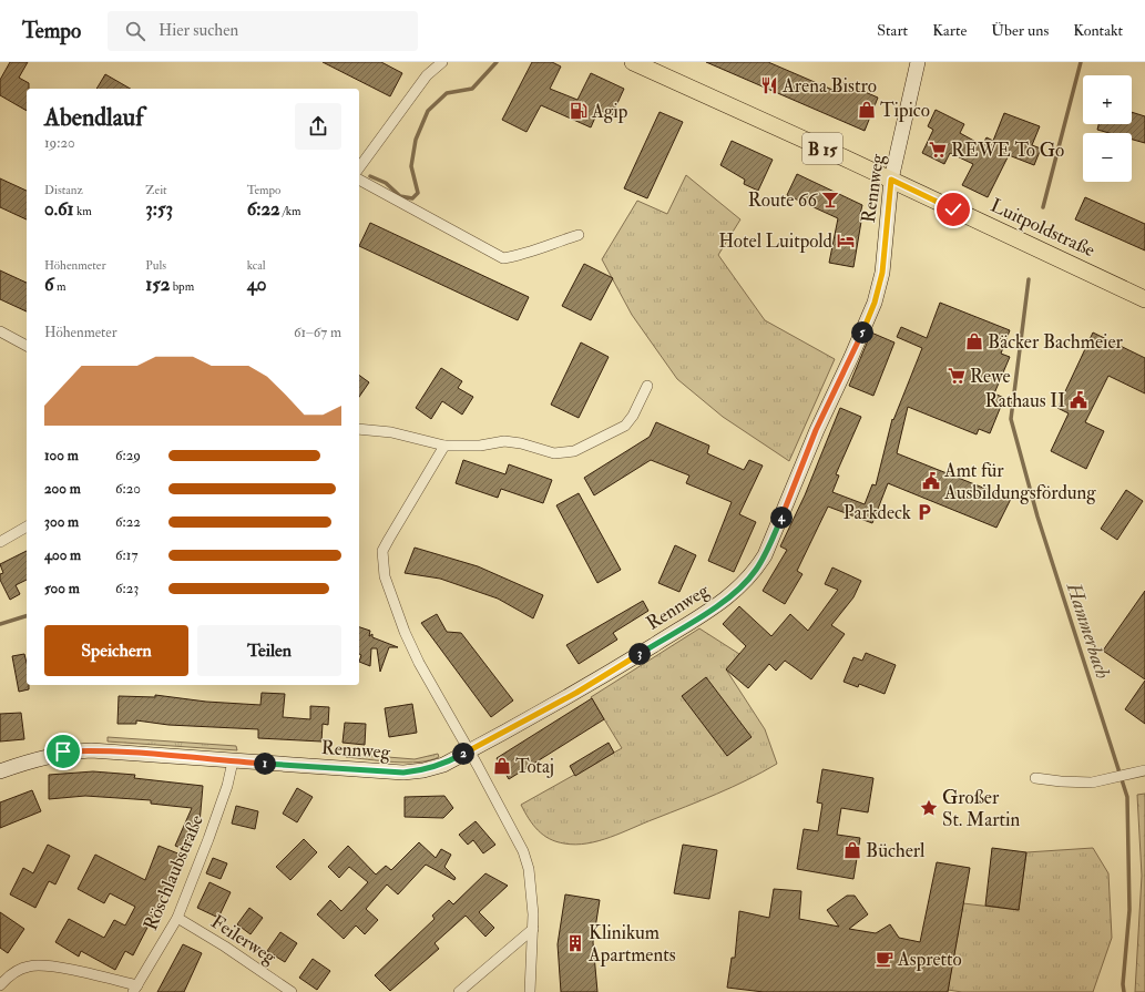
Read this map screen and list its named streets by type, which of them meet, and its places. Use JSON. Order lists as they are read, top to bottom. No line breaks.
{"streets":{"main road":["B 15","Rennweg","Luitpoldstraße"],"street":["Röschlaubstraße","Feilerweg"]},"crossings":[["Rennweg","Luitpoldstraße"],["Rennweg","Röschlaubstraße"],["Röschlaubstraße","Feilerweg"]],"water":["Hammerbach"],"places":{"restaurant":["Arena Bistro"],"shop":["Tipico","Bäcker Bachmeier","Totaj","Bücherl"],"fuel station":["Agip"],"supermarket":["REWE To Go","Rewe"],"bar":["Route 66"],"hotel":["Hotel Luitpold"],"public building":["Rathaus II","Amt für Ausbildungsfördung"],"parking":["Parkdeck"],"place":["Großer St. Martin"],"building":["Klinikum Apartments"],"cafe":["Aspretto"]},"page":{"header":"Tempo","search":"Hier suchen","nav":["Start","Karte","Über uns","Kontakt"],"map_buttons":["+","−"],"heading":["Abendlauf","19:20"],"stats":[["Distanz","0.61 km"],["Zeit","3:53"],["Tempo","6:22 /km"],["Höhenmeter","6 m"],["Puls","152 bpm"],["kcal","40"]],"chart":["Höhenmeter","61–67 m"],"pins":["5","4","3","2","1"],"list":[{"name":"100 m","note":"6:29"},{"name":"200 m","note":"6:20"},{"name":"300 m","note":"6:22"},{"name":"400 m","note":"6:17"},{"name":"500 m","note":"6:23"}],"buttons":["Speichern","Teilen"]}}
